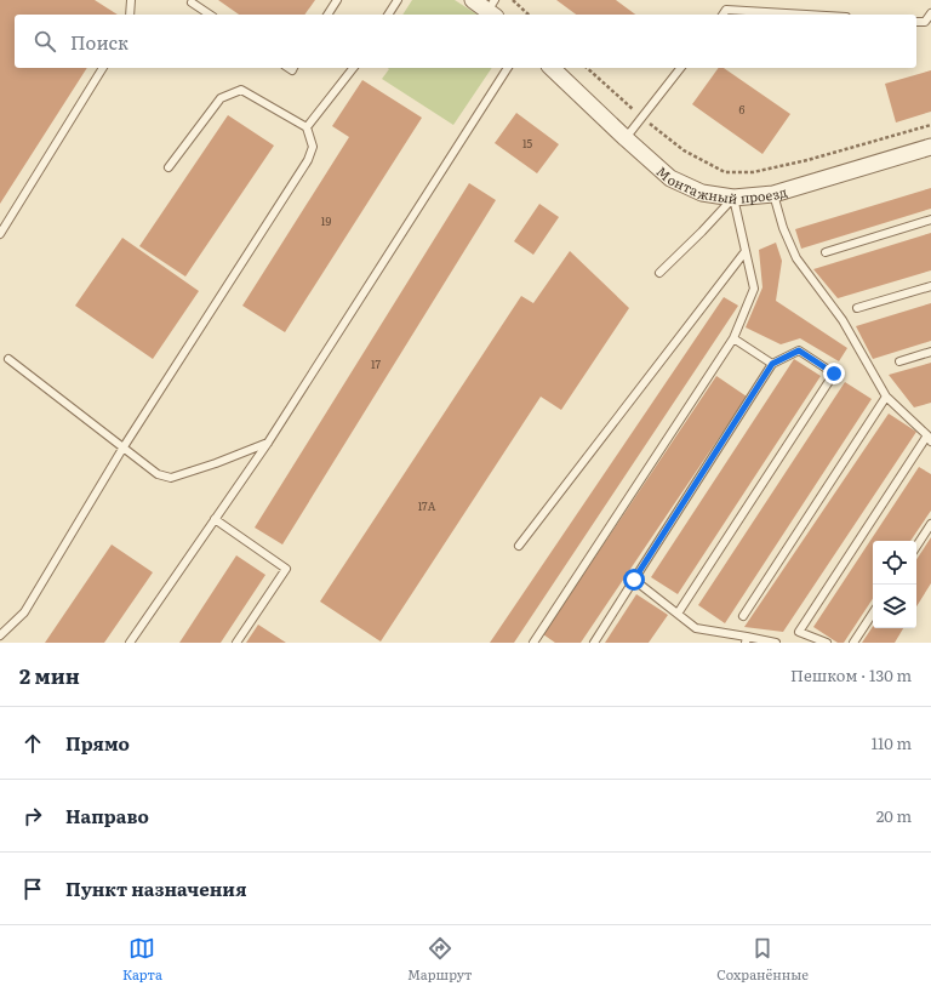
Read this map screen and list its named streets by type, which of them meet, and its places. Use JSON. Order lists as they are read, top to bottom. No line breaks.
{"streets":{"street":["Монтажный проезд"]},"house_numbers":["6","15","19","17","17А"],"page":{"search":"Поиск","heading":["2 мин","Пешком · 130 m"],"list":[["Прямо","110 m"],["Направо","20 m"],"Пункт назначения"],"nav":["Карта","Маршрут","Сохранённые"]}}
